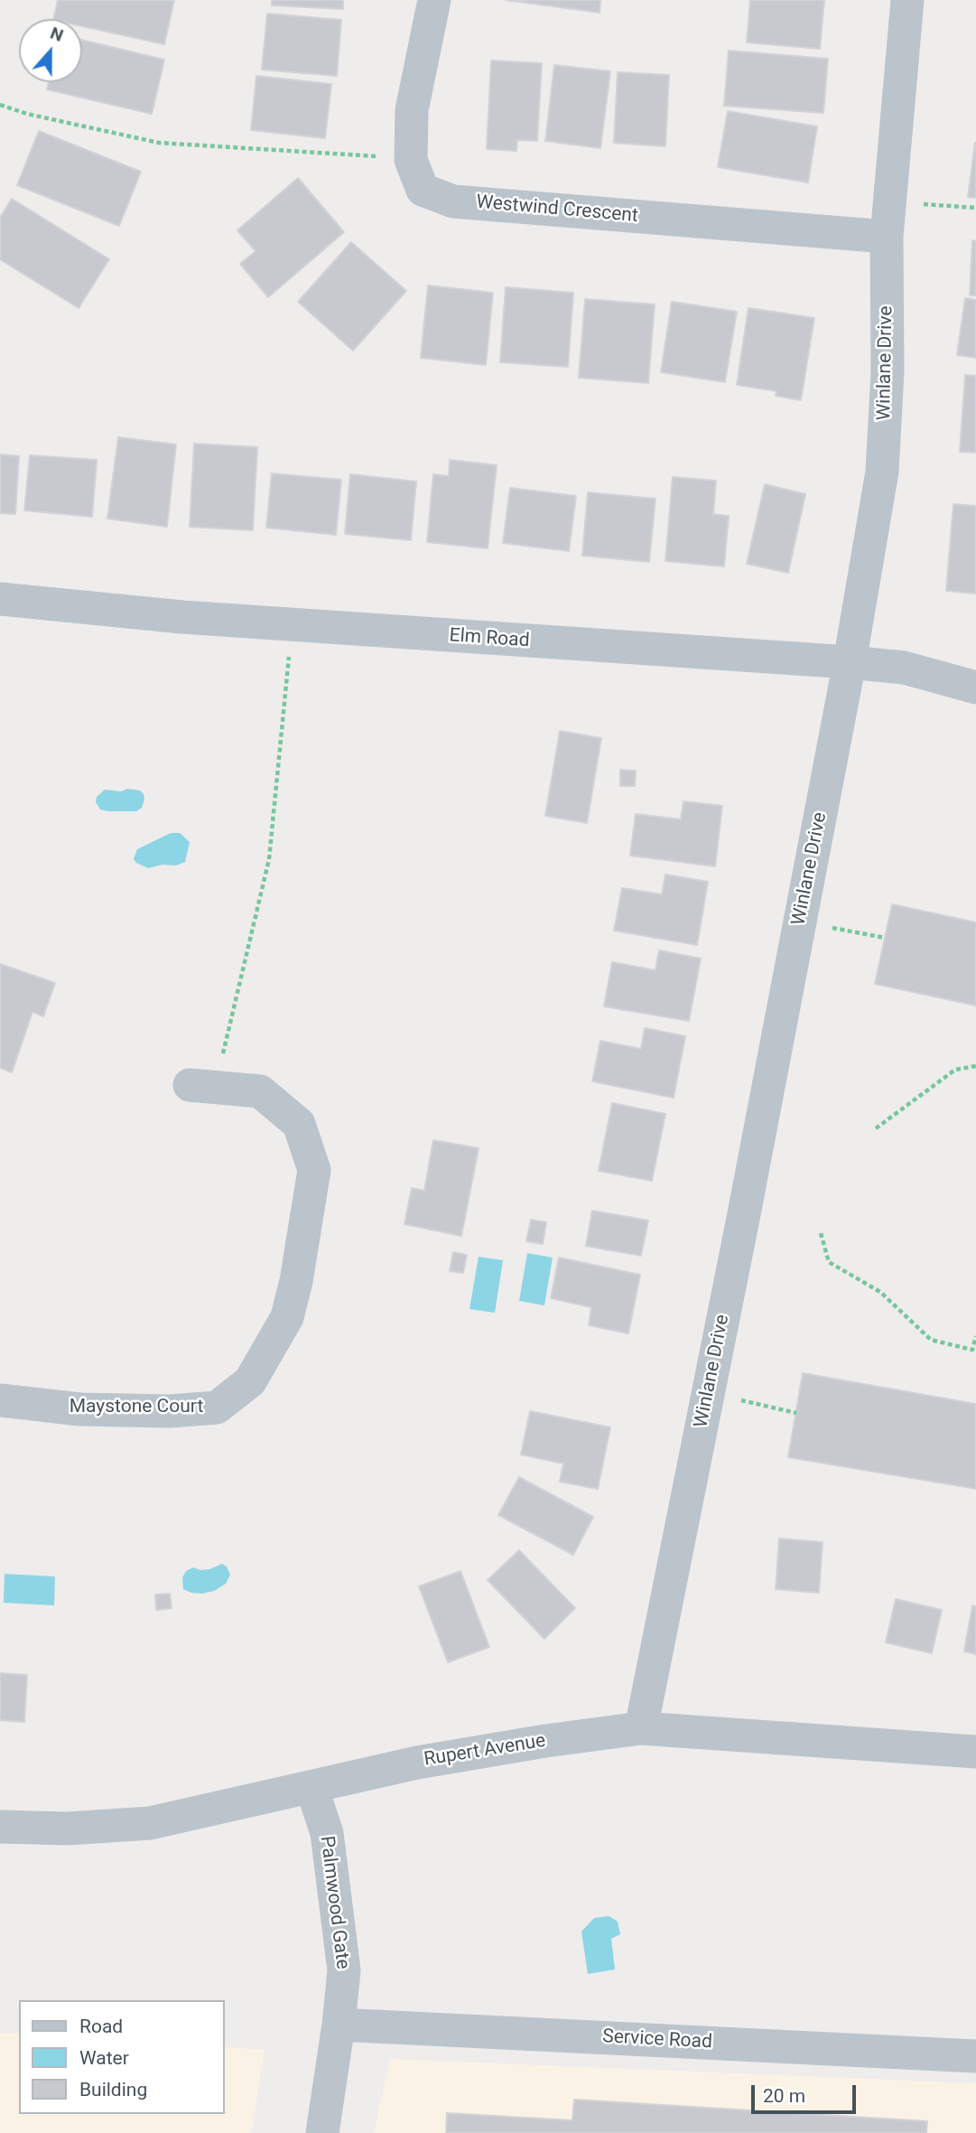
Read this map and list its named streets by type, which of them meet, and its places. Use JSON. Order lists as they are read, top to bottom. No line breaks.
{"streets":{"street":["Westwind Crescent","Winlane Drive","Elm Road","Maystone Court","Rupert Avenue","Palmwood Gate","Service Road"]},"crossings":[["Westwind Crescent","Winlane Drive"],["Winlane Drive","Elm Road"],["Winlane Drive","Rupert Avenue"],["Rupert Avenue","Palmwood Gate"],["Palmwood Gate","Service Road"]],"legend":["Road","Water","Building"],"scale_bar":"20 m","north":"top"}
